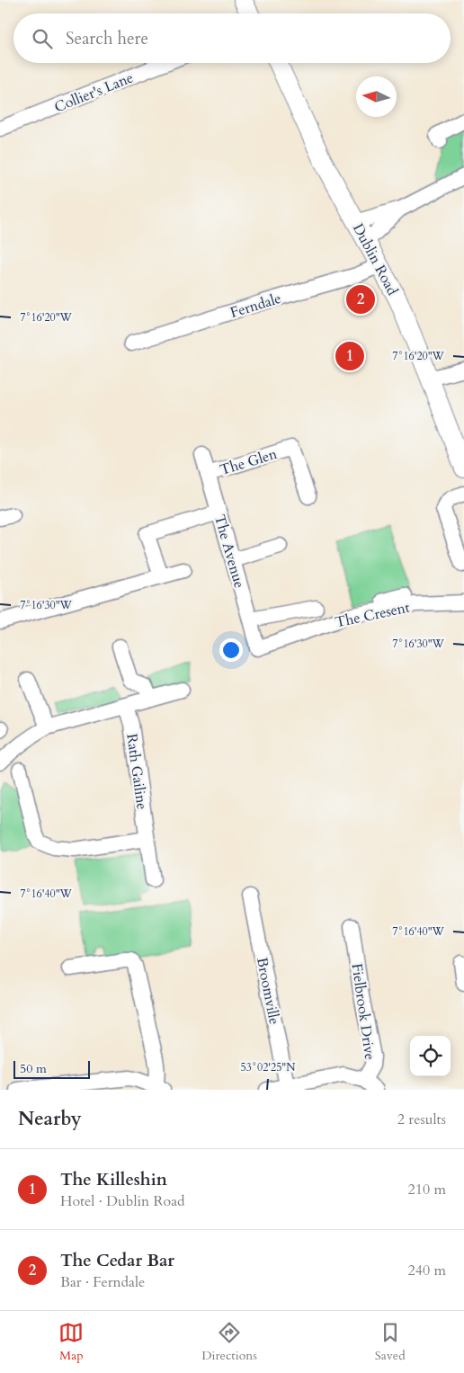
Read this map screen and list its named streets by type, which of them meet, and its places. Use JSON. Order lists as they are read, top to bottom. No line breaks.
{"streets":{"main road":["Dublin Road"],"street":["Collier's Lane","Ferndale","The Glen","The Avenue","The Cresent","Rath Gailine","Broomville","Fielbrook Drive"]},"crossings":[["Dublin Road","Ferndale"],["The Glen","The Avenue"],["The Avenue","The Cresent"]],"scale_bar":"50 m","north":"left","page":{"search":"Search here","pins":["2","1"],"scale":"50 m","heading":["Nearby","2 results"],"list":[{"mark":"1","name":"The Killeshin","note":"Hotel · Dublin Road","value":"210 m"},{"mark":"2","name":"The Cedar Bar","note":"Bar · Ferndale","value":"240 m"}],"nav":["Map","Directions","Saved"]},"coordinates":["7°16'20\"W","7°16'30\"W","7°16'40\"W","53°02'25\"N"]}
